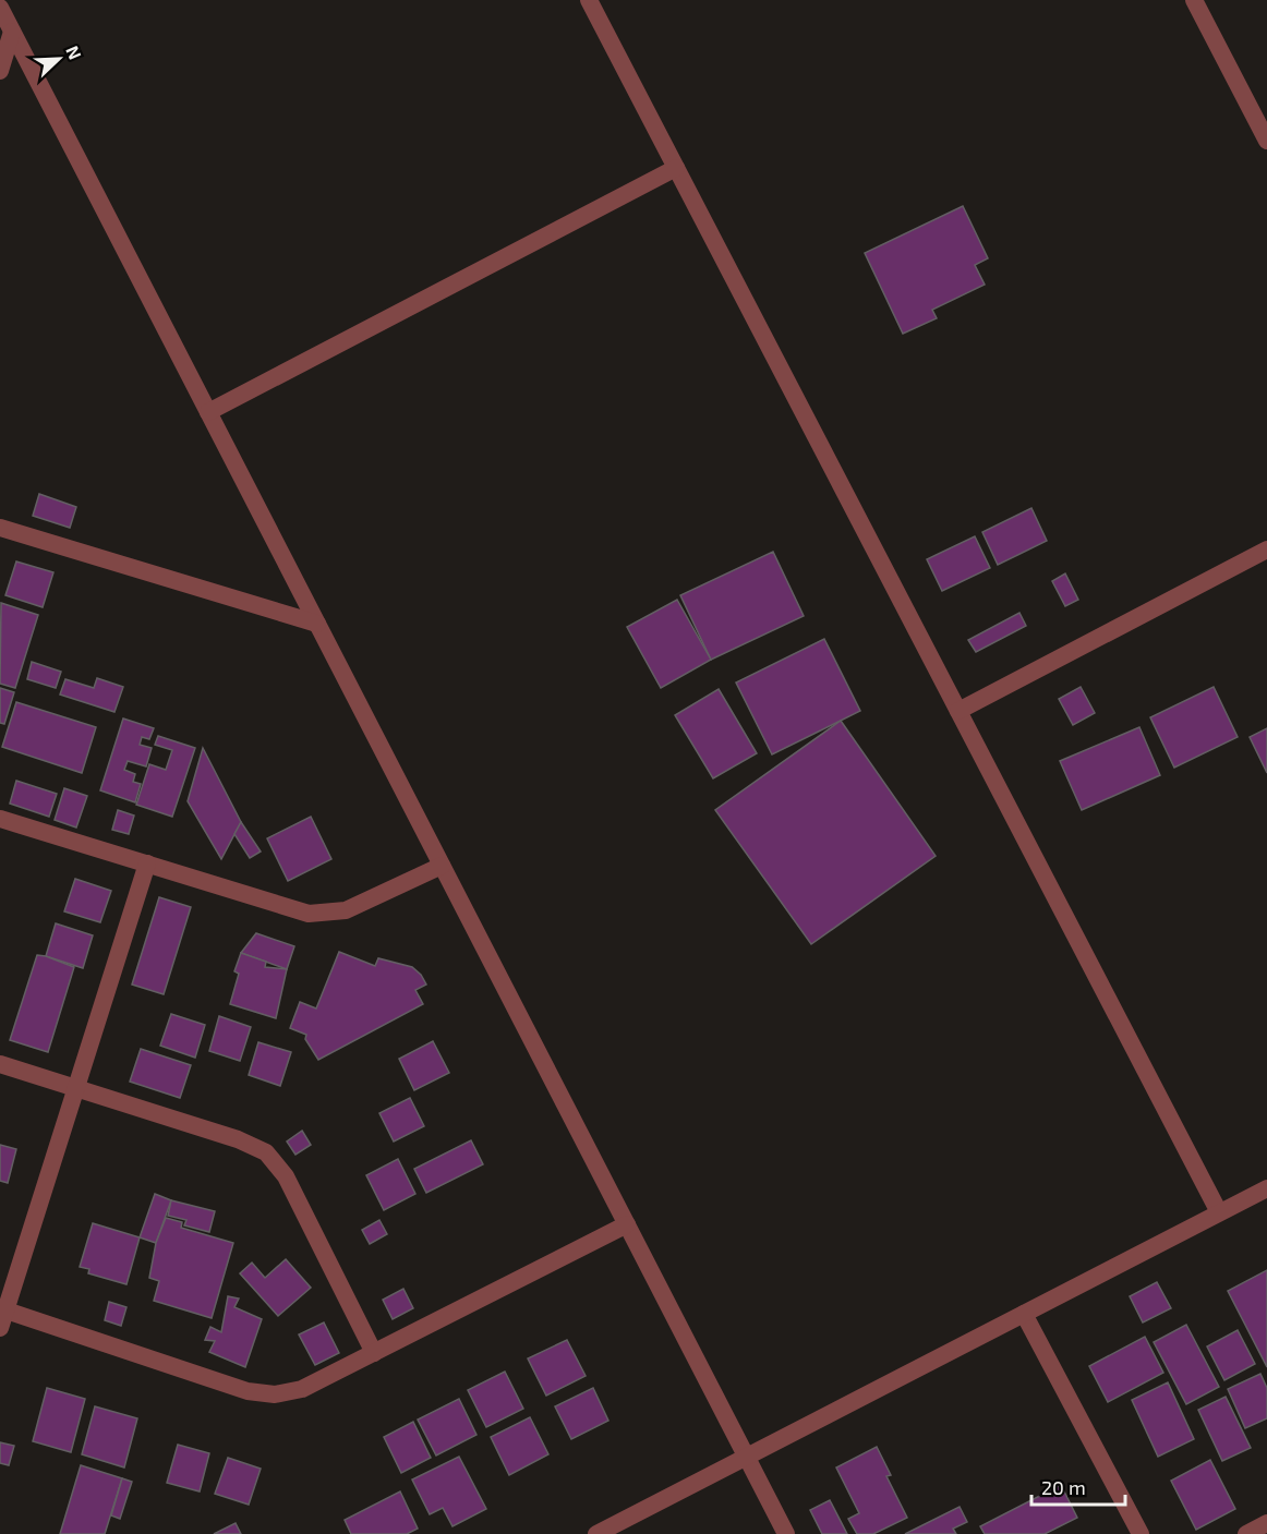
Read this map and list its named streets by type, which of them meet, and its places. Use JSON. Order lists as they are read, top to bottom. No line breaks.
{"scale_bar":"20 m","north":"top right"}
